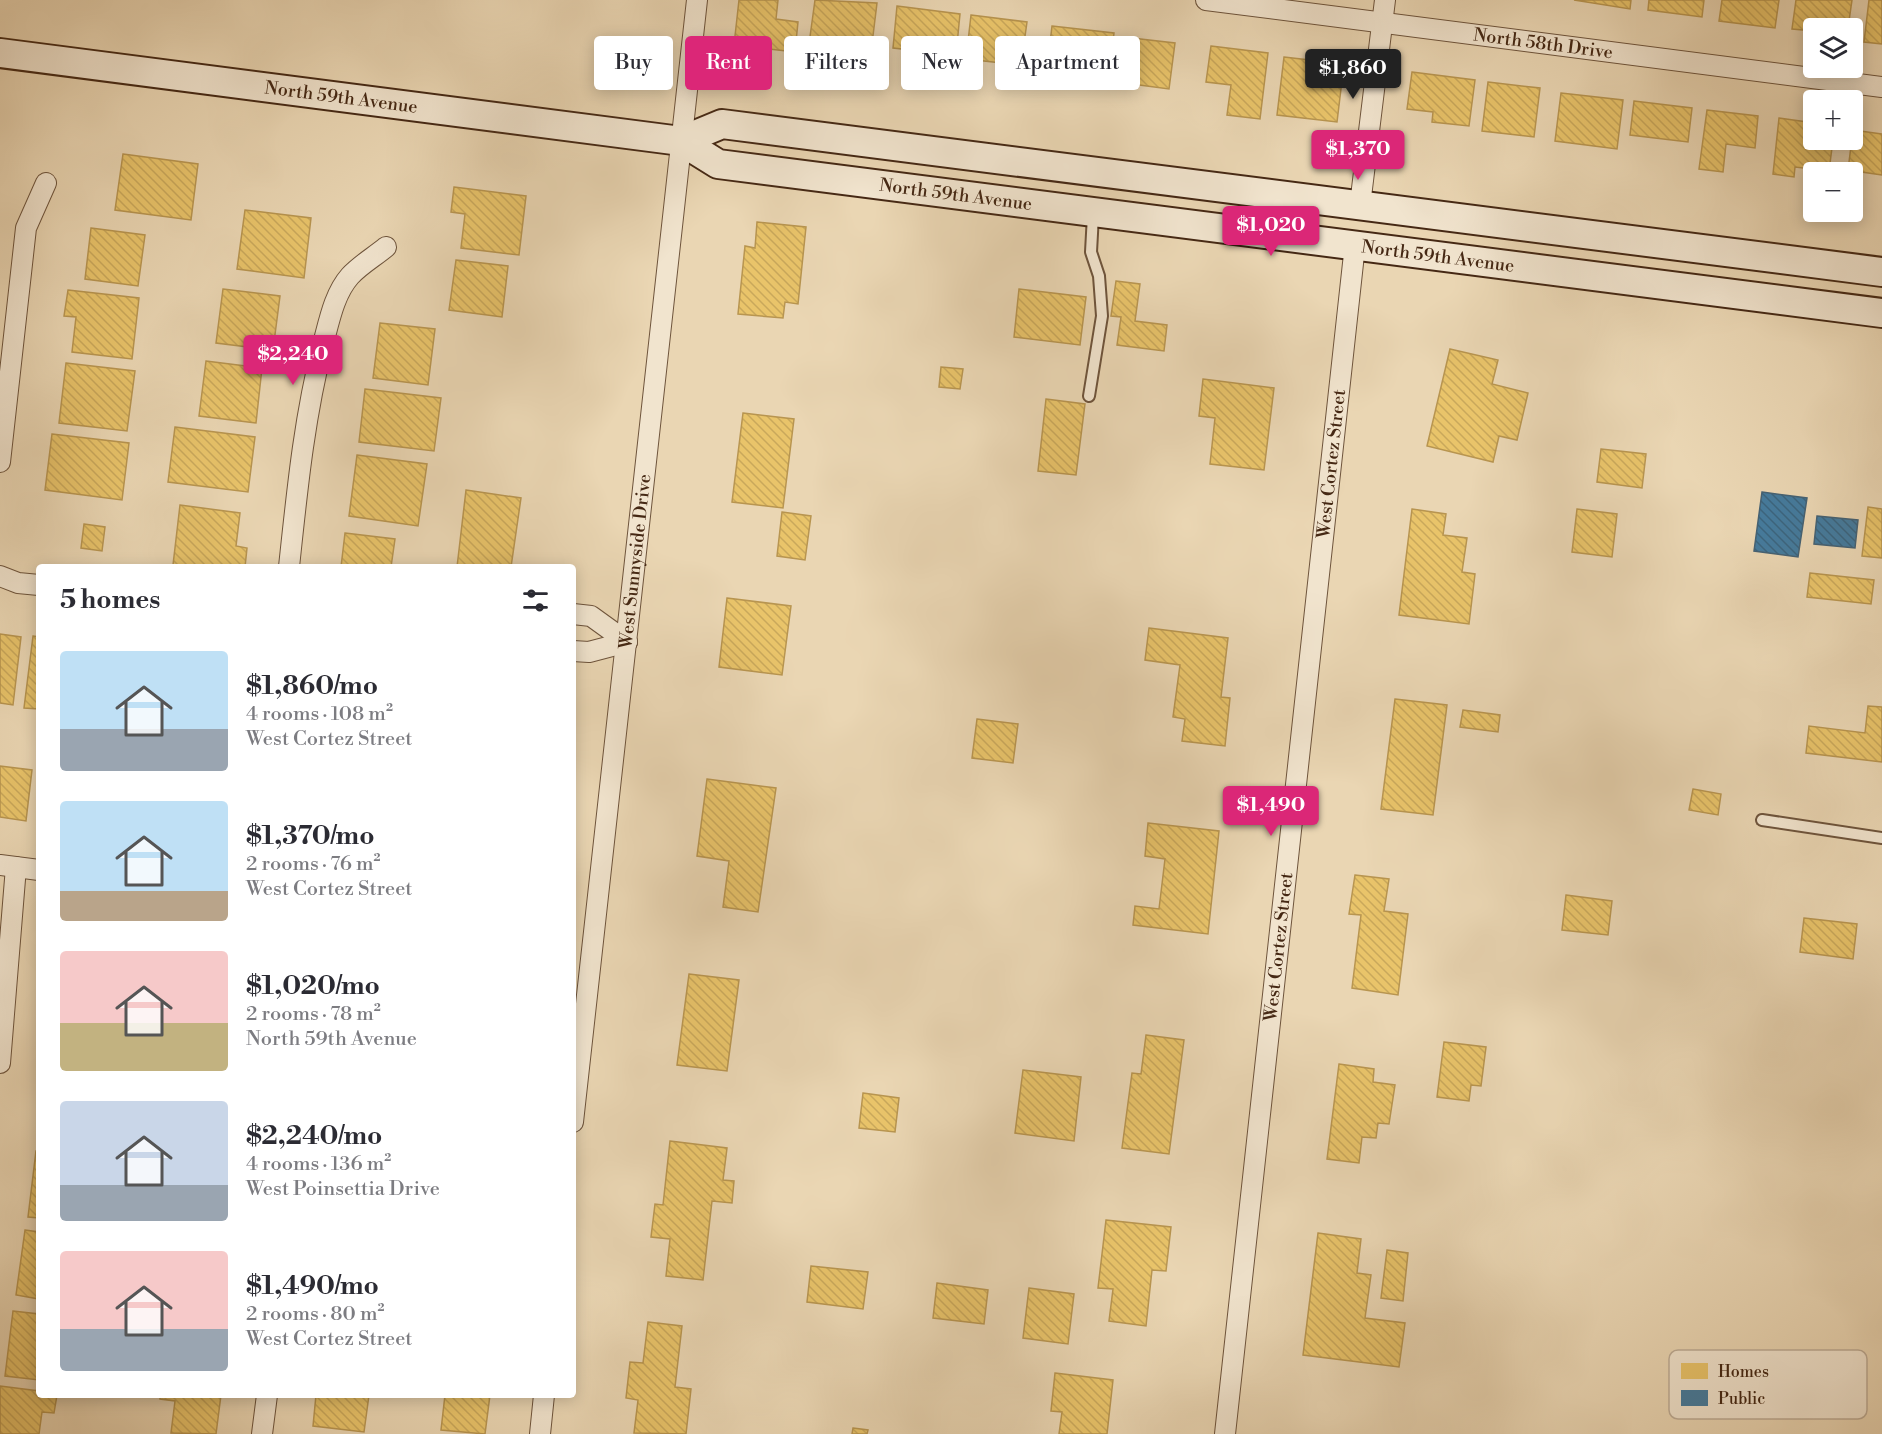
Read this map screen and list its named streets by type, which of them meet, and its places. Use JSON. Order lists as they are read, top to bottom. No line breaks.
{"streets":{"main road":["North 59th Avenue"],"street":["North 58th Drive","West Cortez Street","West Sunnyside Drive"]},"crossings":[["North 59th Avenue","West Cortez Street"],["North 59th Avenue","West Sunnyside Drive"]],"legend":["Homes","Public"],"page":{"map_buttons":["+","−"],"chip":["Buy","Rent","Filters","New","Apartment"],"price":["$1,860","$1,370","$1,020","$2,240","$1,490"],"heading":"5 homes","list":[{"name":"$1,860/mo","note":"4 rooms · 108 m² · West Cortez Street"},{"name":"$1,370/mo","note":"2 rooms · 76 m² · West Cortez Street"},{"name":"$1,020/mo","note":"2 rooms · 78 m² · North 59th Avenue"},{"name":"$2,240/mo","note":"4 rooms · 136 m² · West Poinsettia Drive"},{"name":"$1,490/mo","note":"2 rooms · 80 m² · West Cortez Street"}]}}
